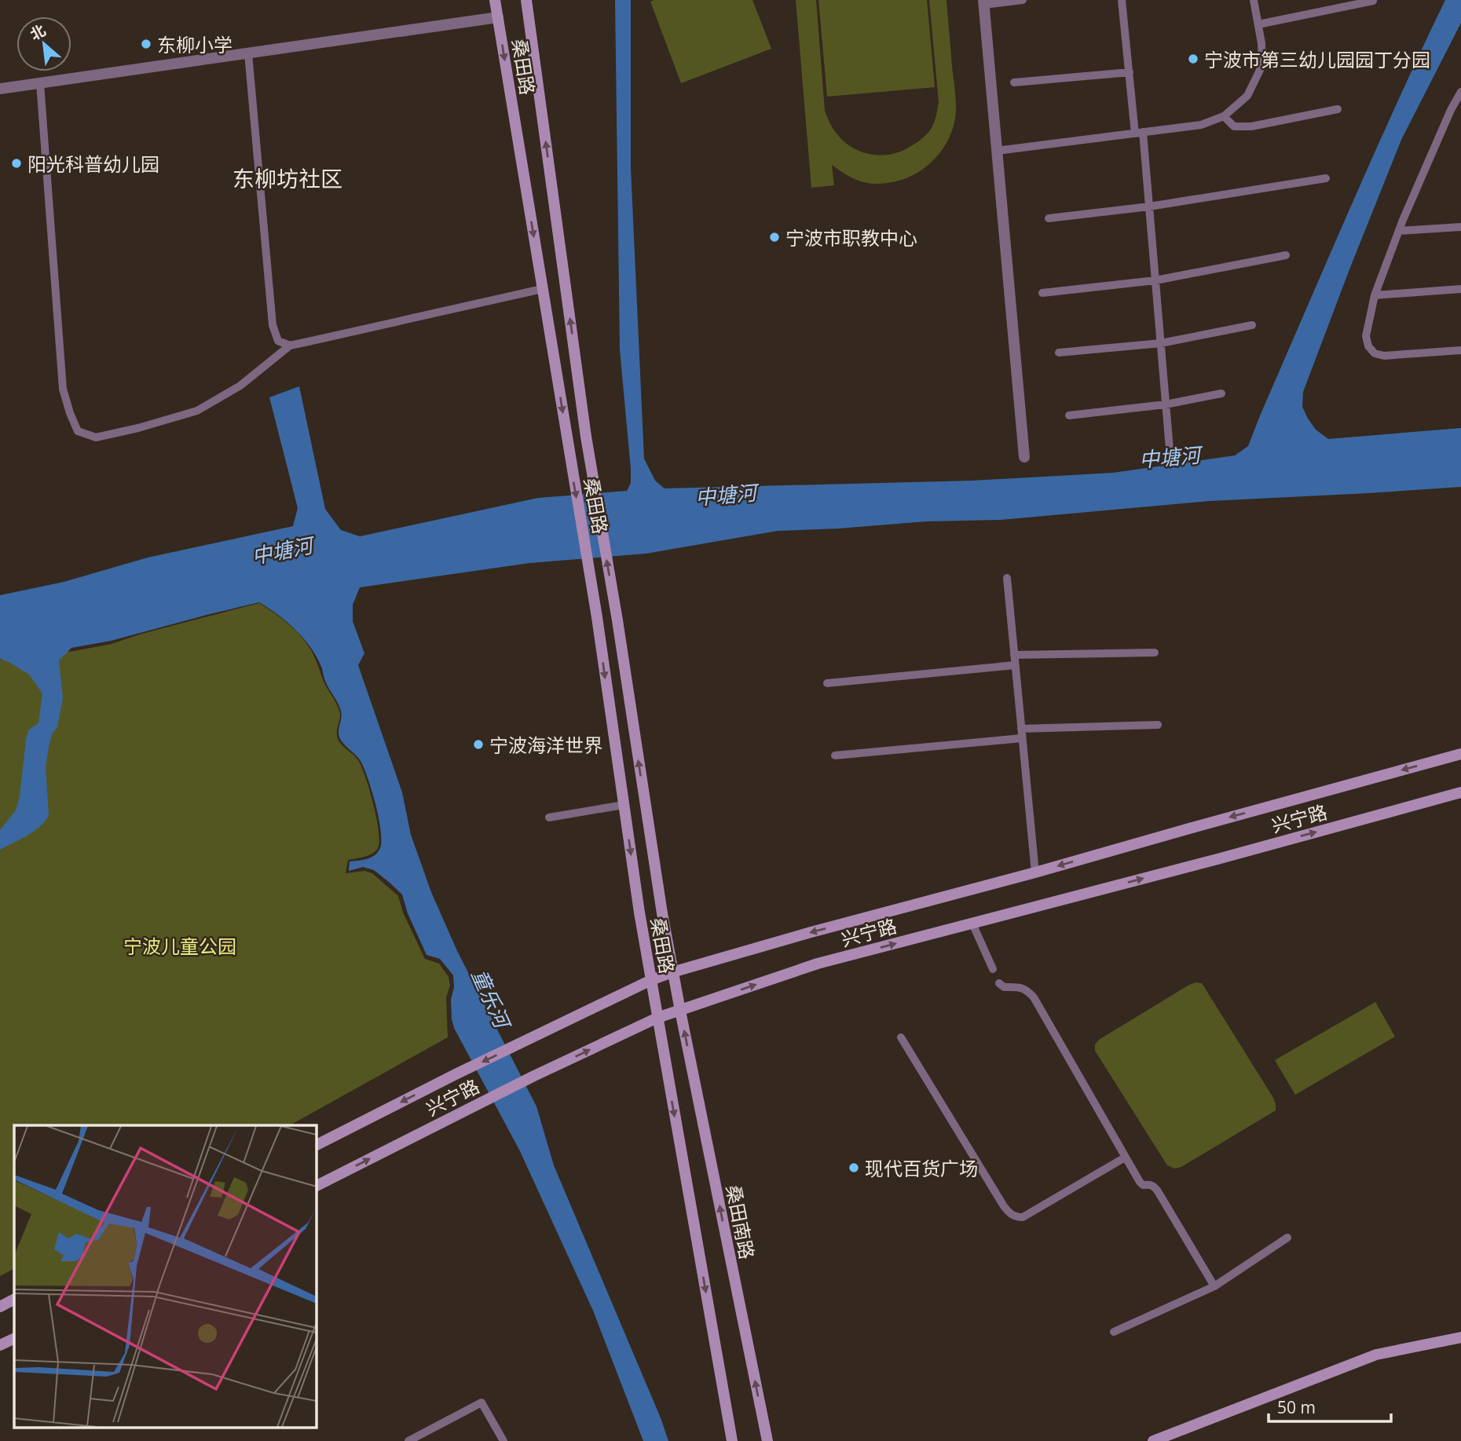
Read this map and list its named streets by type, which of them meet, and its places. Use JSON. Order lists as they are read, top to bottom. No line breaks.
{"streets":{"main road":["桑田路","兴宁路","桑田南路"]},"crossings":[["桑田路","兴宁路"],["桑田路","桑田南路"],["兴宁路","桑田南路"]],"districts":["东柳坊社区"],"water":["中塘河","童乐河"],"parks":["宁波儿童公园"],"places":["东柳小学","宁波市第三幼儿园园丁分园","阳光科普幼儿园","宁波市职教中心","宁波海洋世界","现代百货广场"],"scale_bar":"50 m","north":"top left"}
